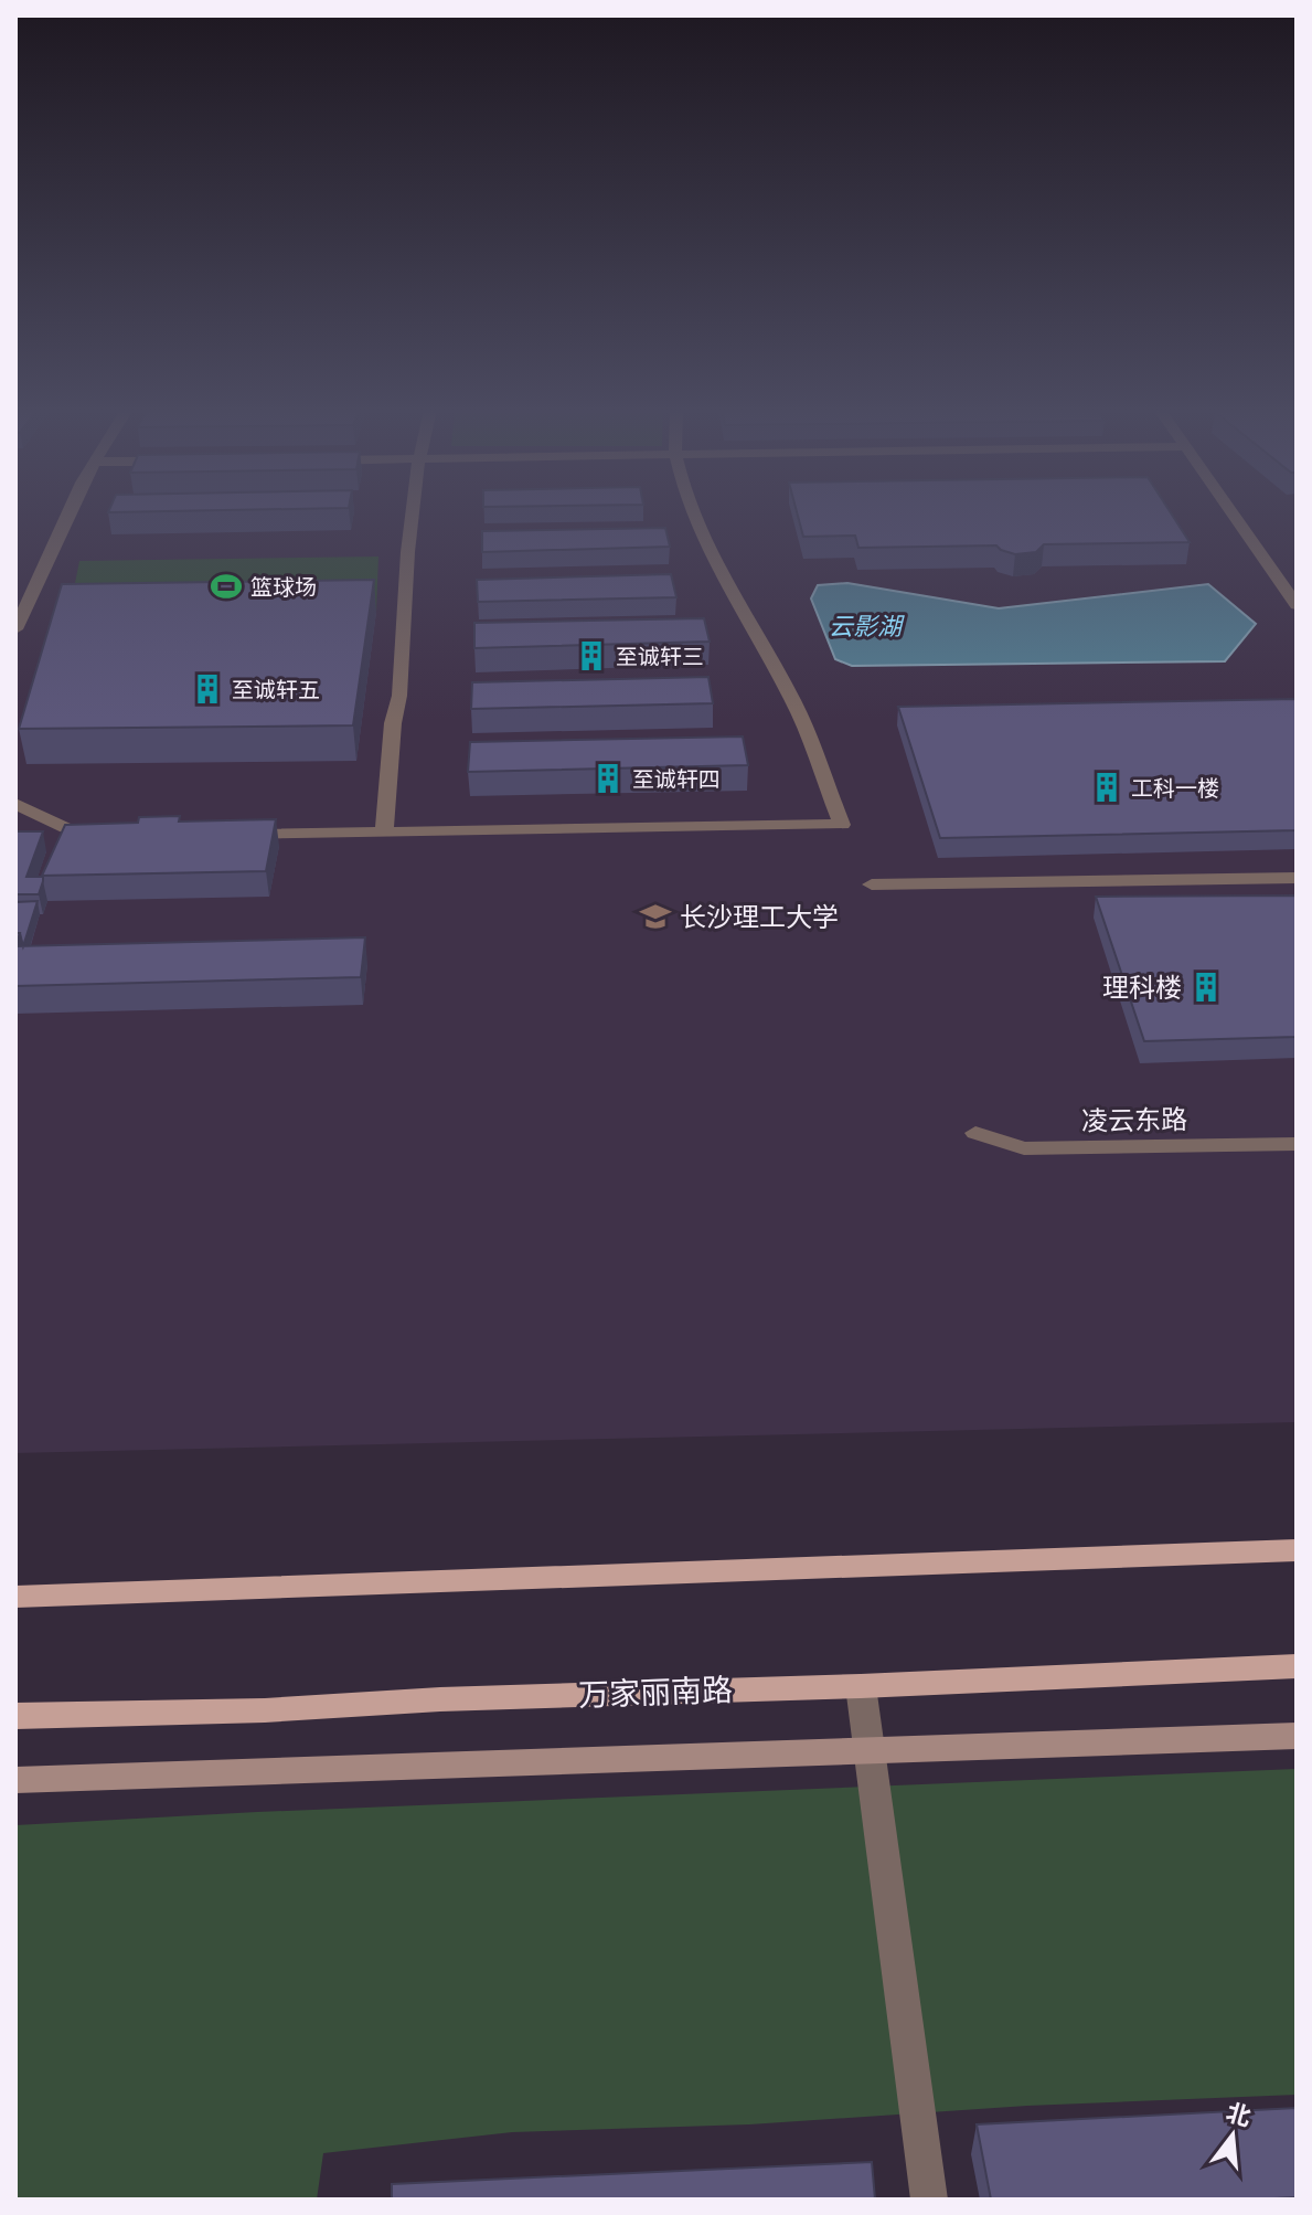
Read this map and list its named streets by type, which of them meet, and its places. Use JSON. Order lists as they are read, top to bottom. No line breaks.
{"streets":{"main road":["万家丽南路"],"street":["凌云东路"]},"water":["云影湖"],"places":{"sports":["篮球场"],"building":["至诚轩三","至诚轩五","至诚轩四","工科一楼","理科楼"],"school or university":["长沙理工大学"]},"north":"top"}
